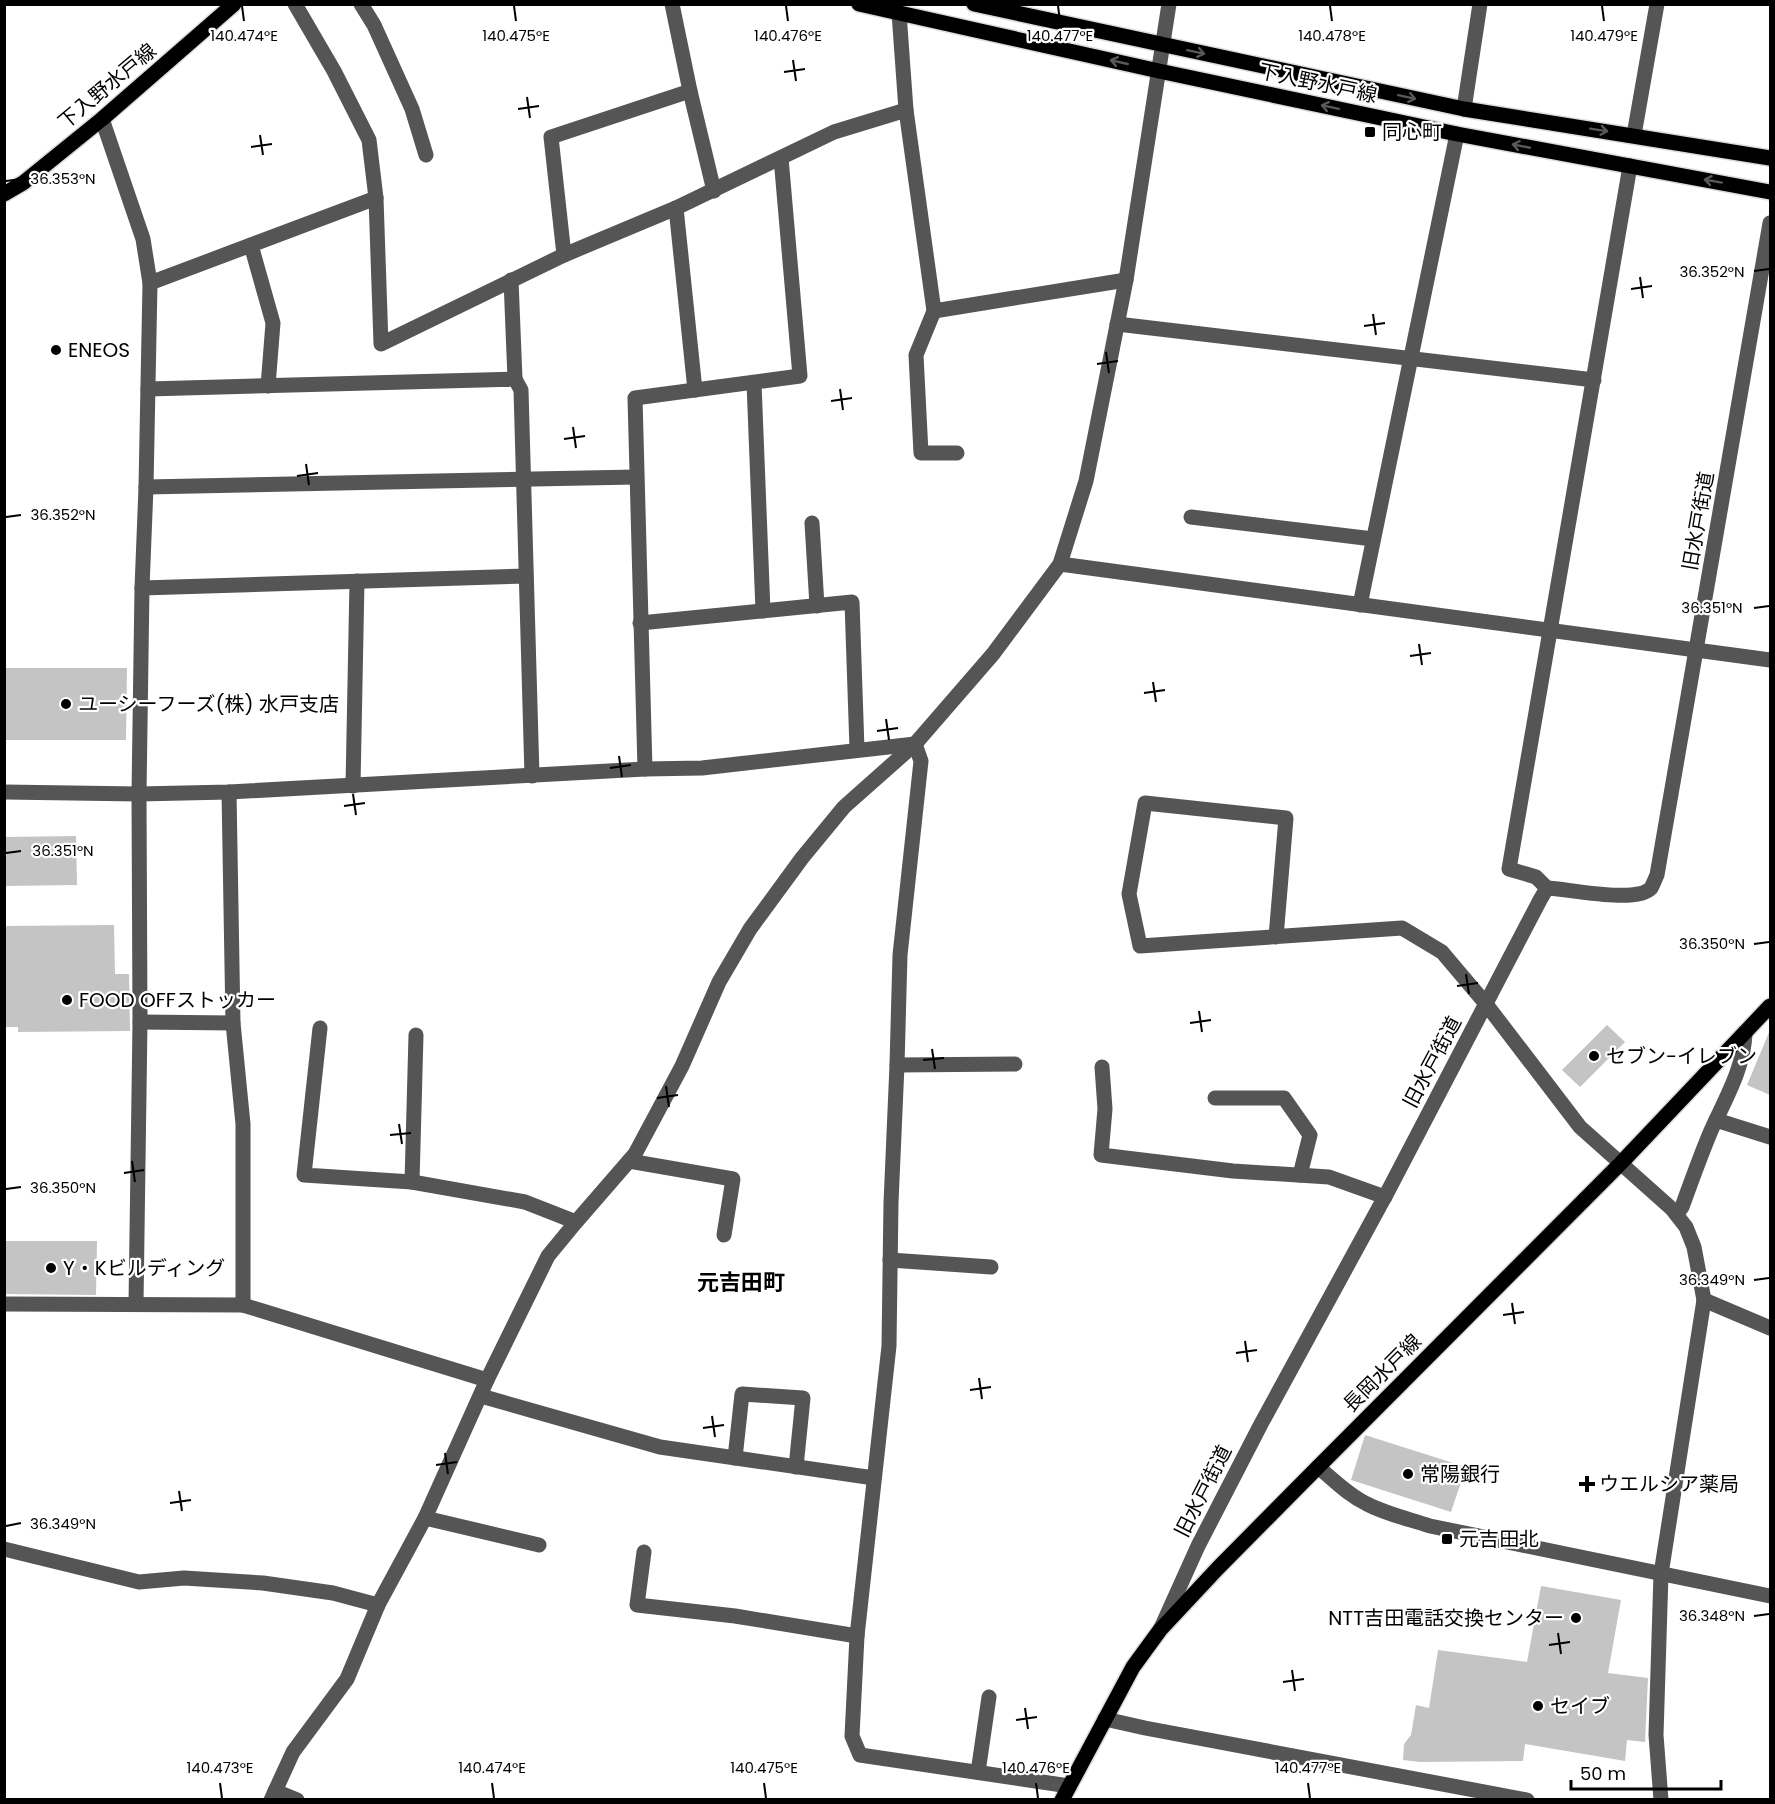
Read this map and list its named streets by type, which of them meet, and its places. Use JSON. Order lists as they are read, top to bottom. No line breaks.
{"streets":{"main road":["下入野水戸線","長岡水戸線"],"street":["旧水戸街道"]},"crossings":[["旧水戸街道","長岡水戸線"]],"districts":["元吉田町"],"places":{"transit":["同心町","元吉田北"],"other":["ENEOS","ユーシーフーズ(株) 水戸支店","FOOD OFFストッカー","セブン-イレブン","Y・Kビルディング","常陽銀行","NTT吉田電話交換センター","セイブ"],"health":["ウエルシア薬局"]},"scale_bar":"50 m","coordinates":["140.474°E","140.475°E","140.476°E","140.477°E","140.478°E","140.479°E","36.353°N","36.352°N","36.351°N","36.350°N","36.349°N","36.348°N","140.473°E"]}
